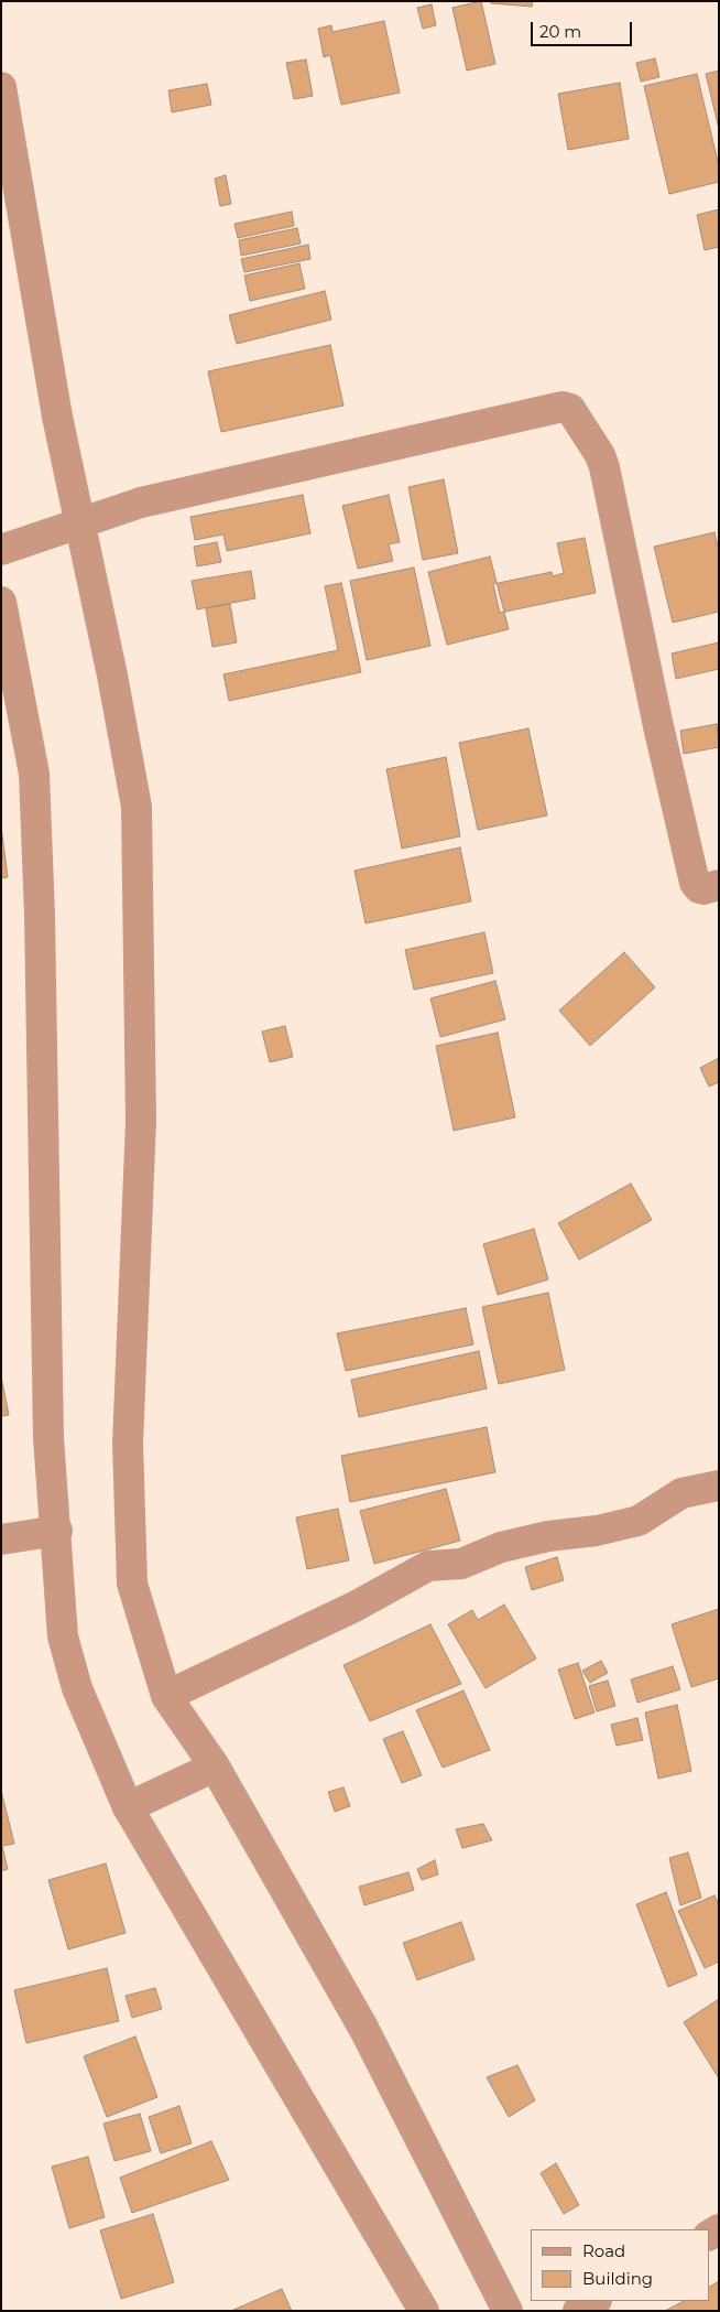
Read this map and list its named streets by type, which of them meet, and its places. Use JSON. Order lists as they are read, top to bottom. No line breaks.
{"legend":["Road","Building"],"scale_bar":"20 m"}
